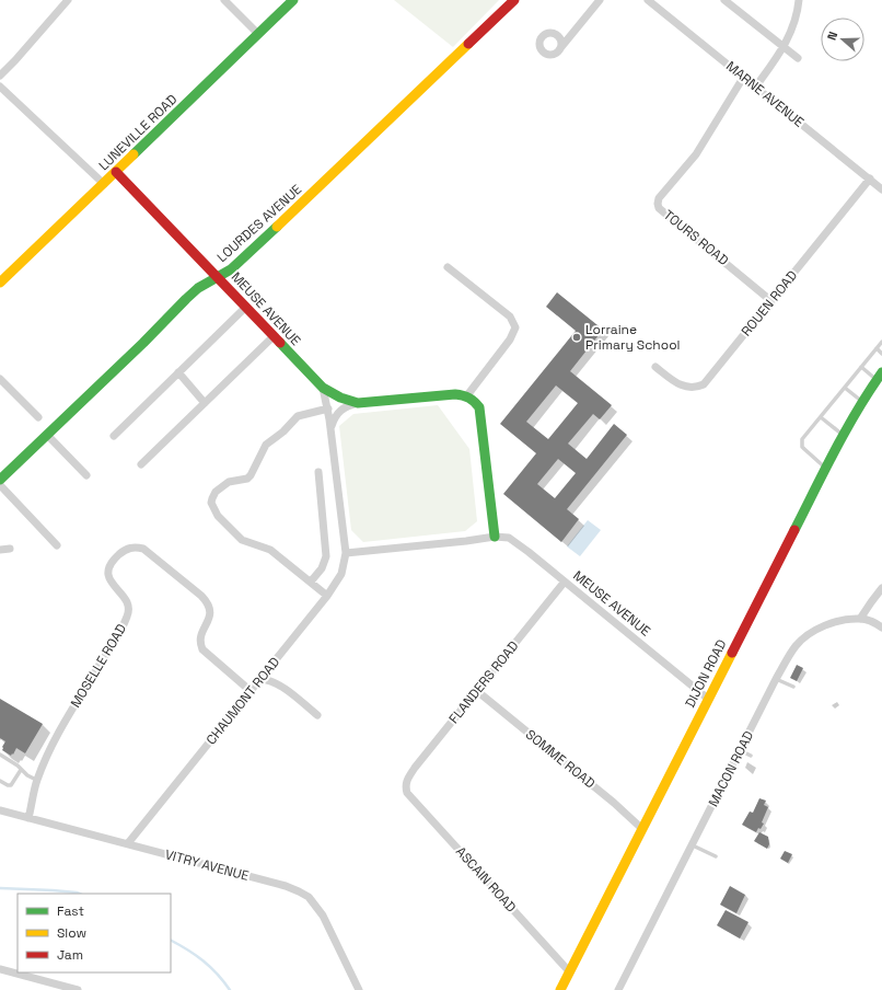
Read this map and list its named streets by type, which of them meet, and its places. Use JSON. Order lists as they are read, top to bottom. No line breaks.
{"streets":{"street":["MARNE AVENUE","LUNEVILLE ROAD","LOURDES AVENUE","TOURS ROAD","ROUEN ROAD","MEUSE AVENUE","MOSELLE ROAD","DIJON ROAD","FLANDERS ROAD","CHAUMONT ROAD","SOMME ROAD","MACON ROAD","VITRY AVENUE","ASCAIN ROAD"]},"crossings":[["MARNE AVENUE","TOURS ROAD"],["MARNE AVENUE","ROUEN ROAD"],["LUNEVILLE ROAD","MEUSE AVENUE"],["LOURDES AVENUE","MEUSE AVENUE"],["TOURS ROAD","ROUEN ROAD"],["MEUSE AVENUE","DIJON ROAD"],["MEUSE AVENUE","FLANDERS ROAD"],["MEUSE AVENUE","CHAUMONT ROAD"],["MOSELLE ROAD","CHAUMONT ROAD"],["MOSELLE ROAD","VITRY AVENUE"],["DIJON ROAD","SOMME ROAD"],["DIJON ROAD","ASCAIN ROAD"],["FLANDERS ROAD","SOMME ROAD"],["FLANDERS ROAD","ASCAIN ROAD"],["CHAUMONT ROAD","VITRY AVENUE"]],"places":["Lorraine Primary School"],"legend":["Fast","Slow","Jam"],"north":"left"}
